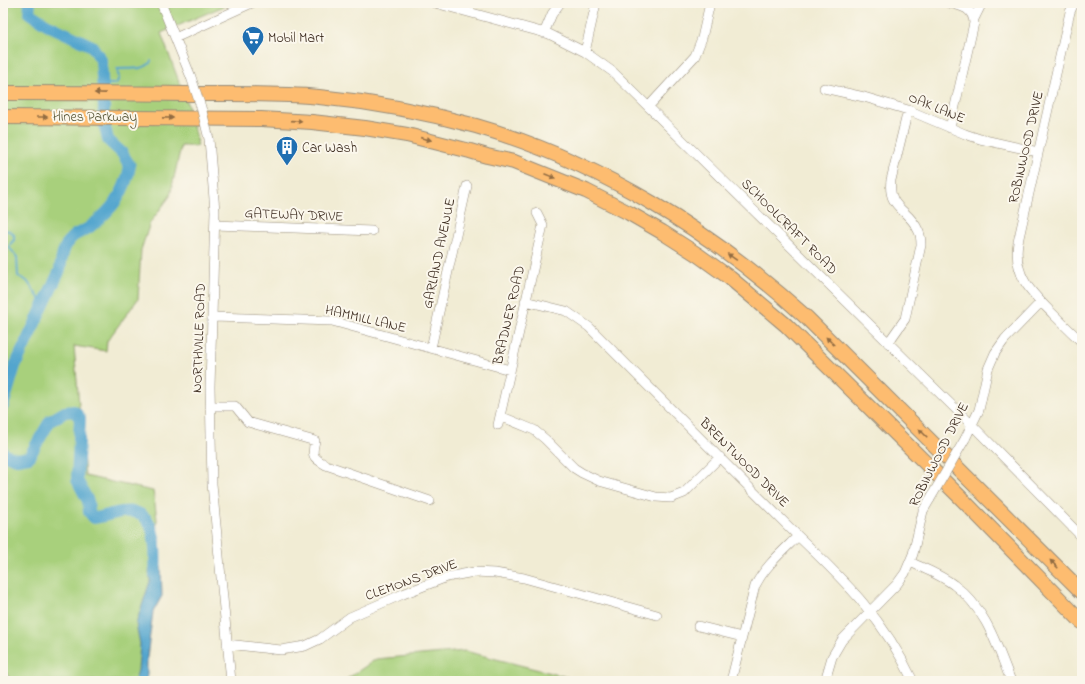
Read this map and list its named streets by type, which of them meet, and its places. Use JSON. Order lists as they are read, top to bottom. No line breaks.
{"streets":{"street":["OAK LANE","ROBINWOOD DRIVE","GATEWAY DRIVE","SCHOOLCRAFT ROAD","GARLAND AVENUE","BRADNER ROAD","HAMMILL LANE","NORTHVILLE ROAD","BRENTWOOD DRIVE","CLEMONS DRIVE"]},"crossings":[["OAK LANE","ROBINWOOD DRIVE"],["ROBINWOOD DRIVE","SCHOOLCRAFT ROAD"],["ROBINWOOD DRIVE","BRENTWOOD DRIVE"],["GATEWAY DRIVE","NORTHVILLE ROAD"],["GARLAND AVENUE","HAMMILL LANE"],["BRADNER ROAD","HAMMILL LANE"],["BRADNER ROAD","BRENTWOOD DRIVE"],["HAMMILL LANE","NORTHVILLE ROAD"],["NORTHVILLE ROAD","CLEMONS DRIVE"]],"parks":["Hines Parkway"],"places":{"supermarket":["Mobil Mart"],"building":["Car Wash"]}}
